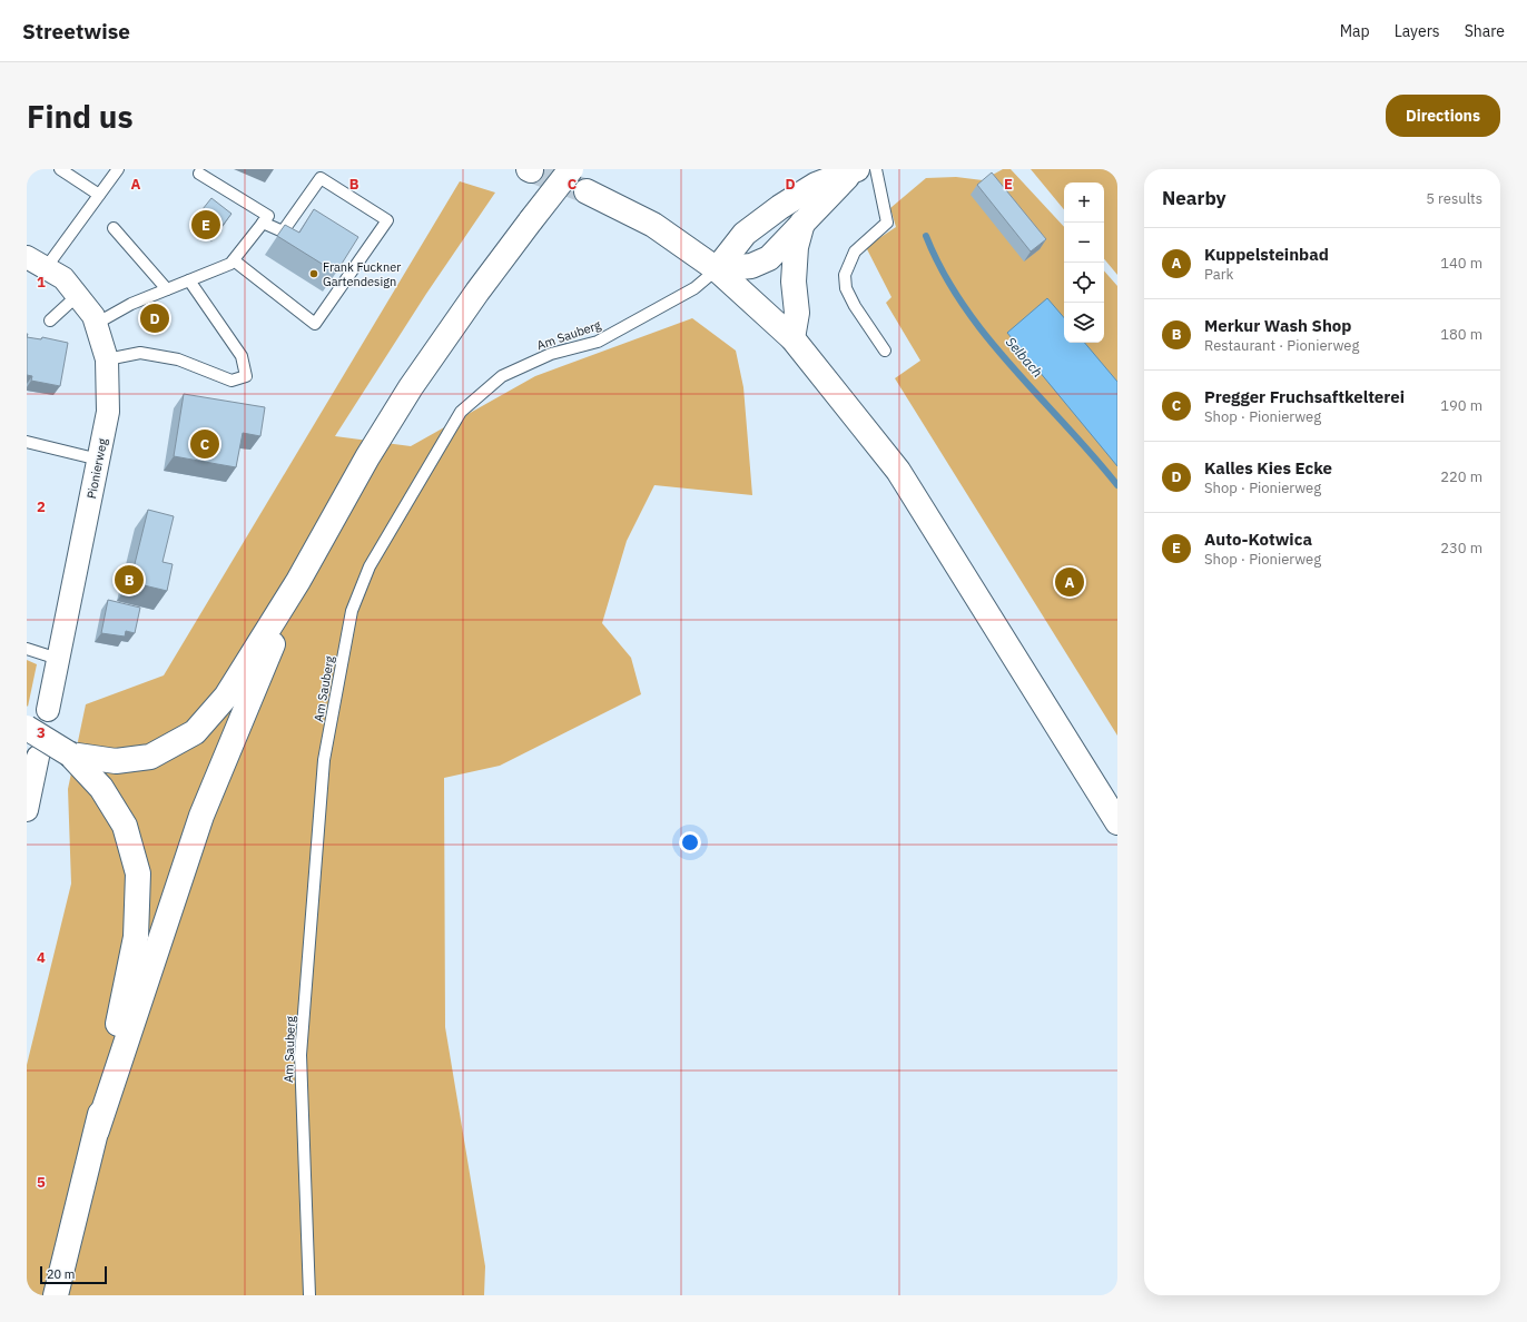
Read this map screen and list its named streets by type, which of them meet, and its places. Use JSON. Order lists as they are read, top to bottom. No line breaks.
{"streets":{"street":["Pionierweg"],"lane":["Am Sauberg"]},"water":["Selbach"],"places":["Frank Fuckner Gartendesign"],"scale_bar":"20 m","page":{"header":"Streetwise","nav":["Map","Layers","Share"],"buttons":"Directions","title":"Find us","heading":["Nearby","5 results"],"map_buttons":["+","−"],"pins":["E","D","C","B","A"],"list":[{"mark":"A","name":"Kuppelsteinbad","note":"Park","value":"140 m"},{"mark":"B","name":"Merkur Wash Shop","note":"Restaurant · Pionierweg","value":"180 m"},{"mark":"C","name":"Pregger Fruchsaftkelterei","note":"Shop · Pionierweg","value":"190 m"},{"mark":"D","name":"Kalles Kies Ecke","note":"Shop · Pionierweg","value":"220 m"},{"mark":"E","name":"Auto-Kotwica","note":"Shop · Pionierweg","value":"230 m"}],"scale":"20 m"},"grid":{"columns":["A","B","C","D","E"],"rows":["1","2","3","4","5"]}}
